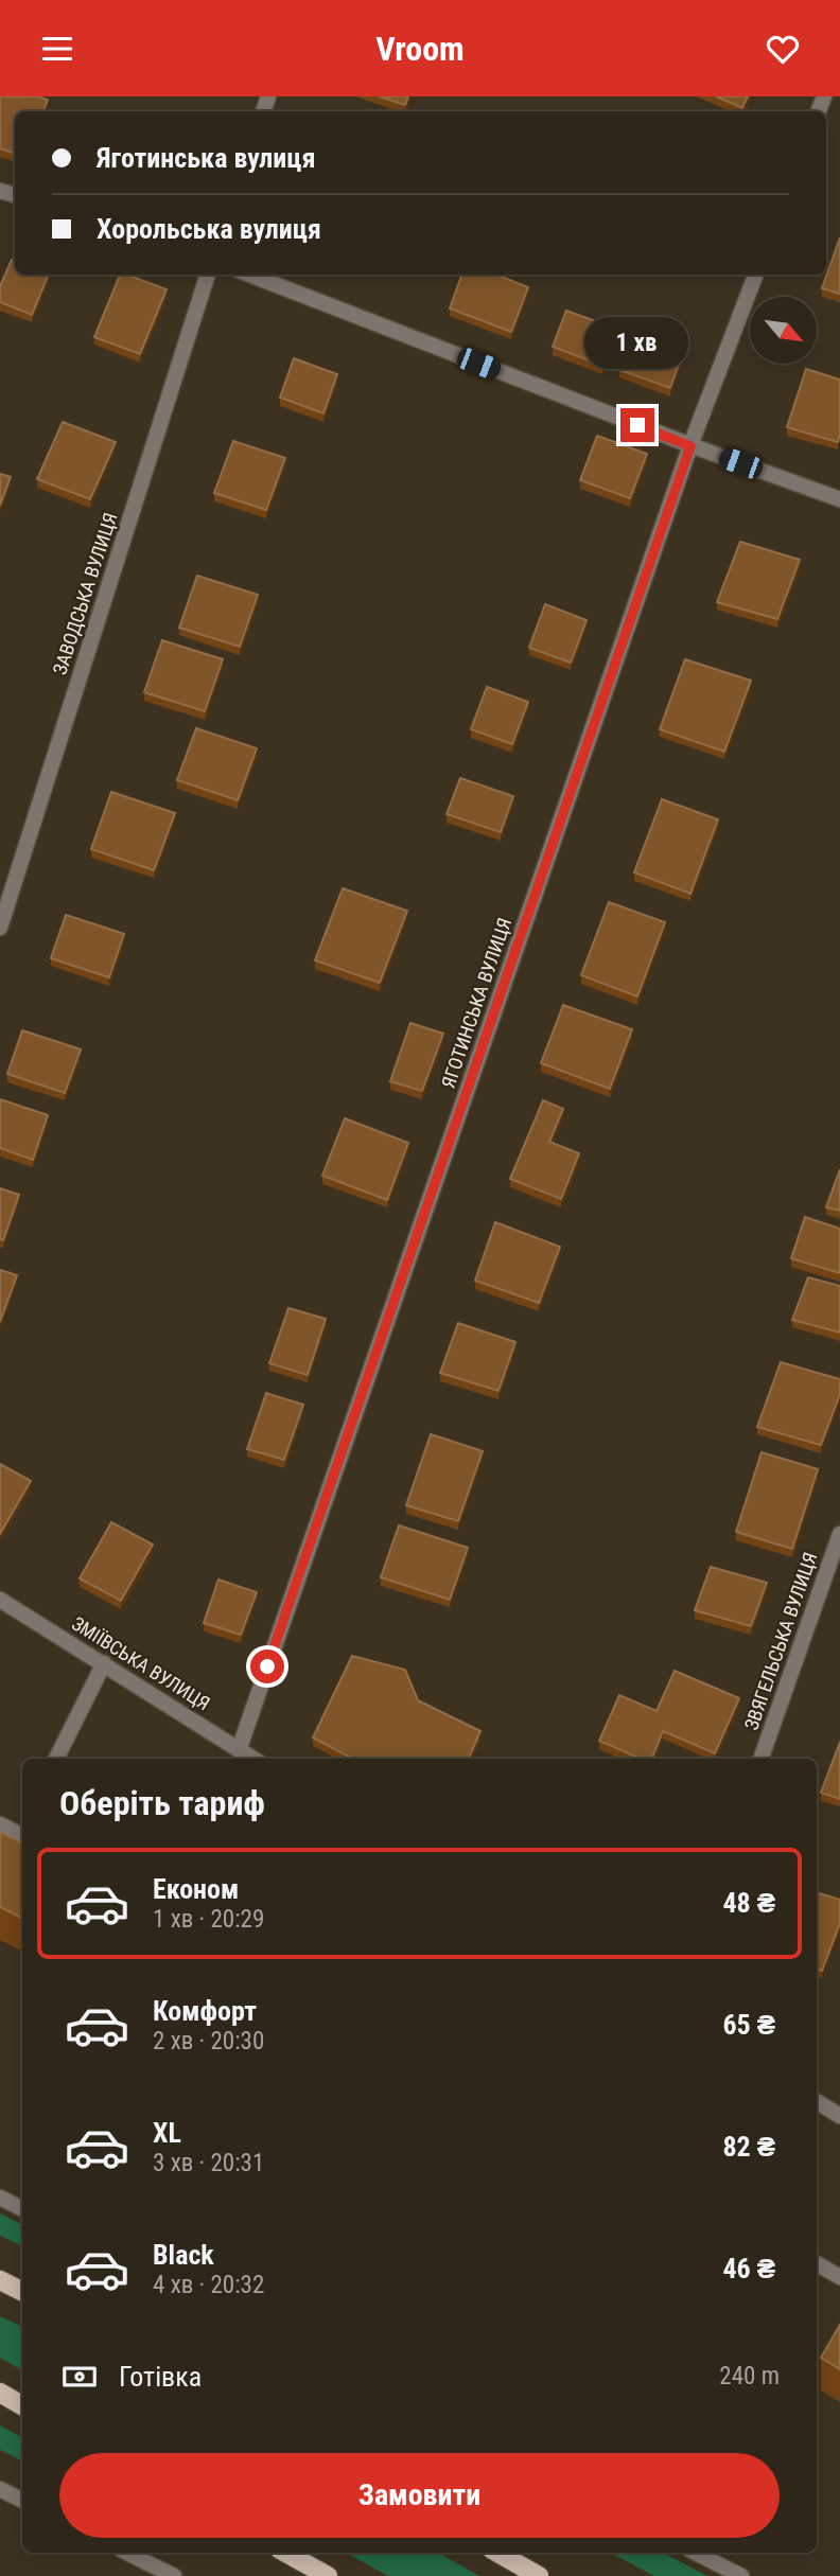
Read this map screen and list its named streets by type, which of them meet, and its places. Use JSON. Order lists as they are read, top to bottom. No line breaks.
{"streets":{"street":["ЗАВОДСЬКА ВУЛИЦЯ","ЯГОТИНСЬКА ВУЛИЦЯ","ЗВЯГЕЛЬСЬКА ВУЛИЦЯ","ЗМІЇВСЬКА ВУЛИЦЯ"]},"crossings":[["ЯГОТИНСЬКА ВУЛИЦЯ","ЗМІЇВСЬКА ВУЛИЦЯ"]],"north":"bottom right","page":{"header":"Vroom","banner":["Яготинська вулиця","Хорольська вулиця"],"bubble":"1 хв","heading":"Оберіть тариф","list":[{"name":"Економ","note":"1 хв · 20:29","value":"48 ₴"},{"name":"Комфорт","note":"2 хв · 20:30","value":"65 ₴"},{"name":"XL","note":"3 хв · 20:31","value":"82 ₴"},{"name":"Black","note":"4 хв · 20:32","value":"46 ₴"}],"pay":["Готівка","240 m"],"buttons":"Замовити"}}
